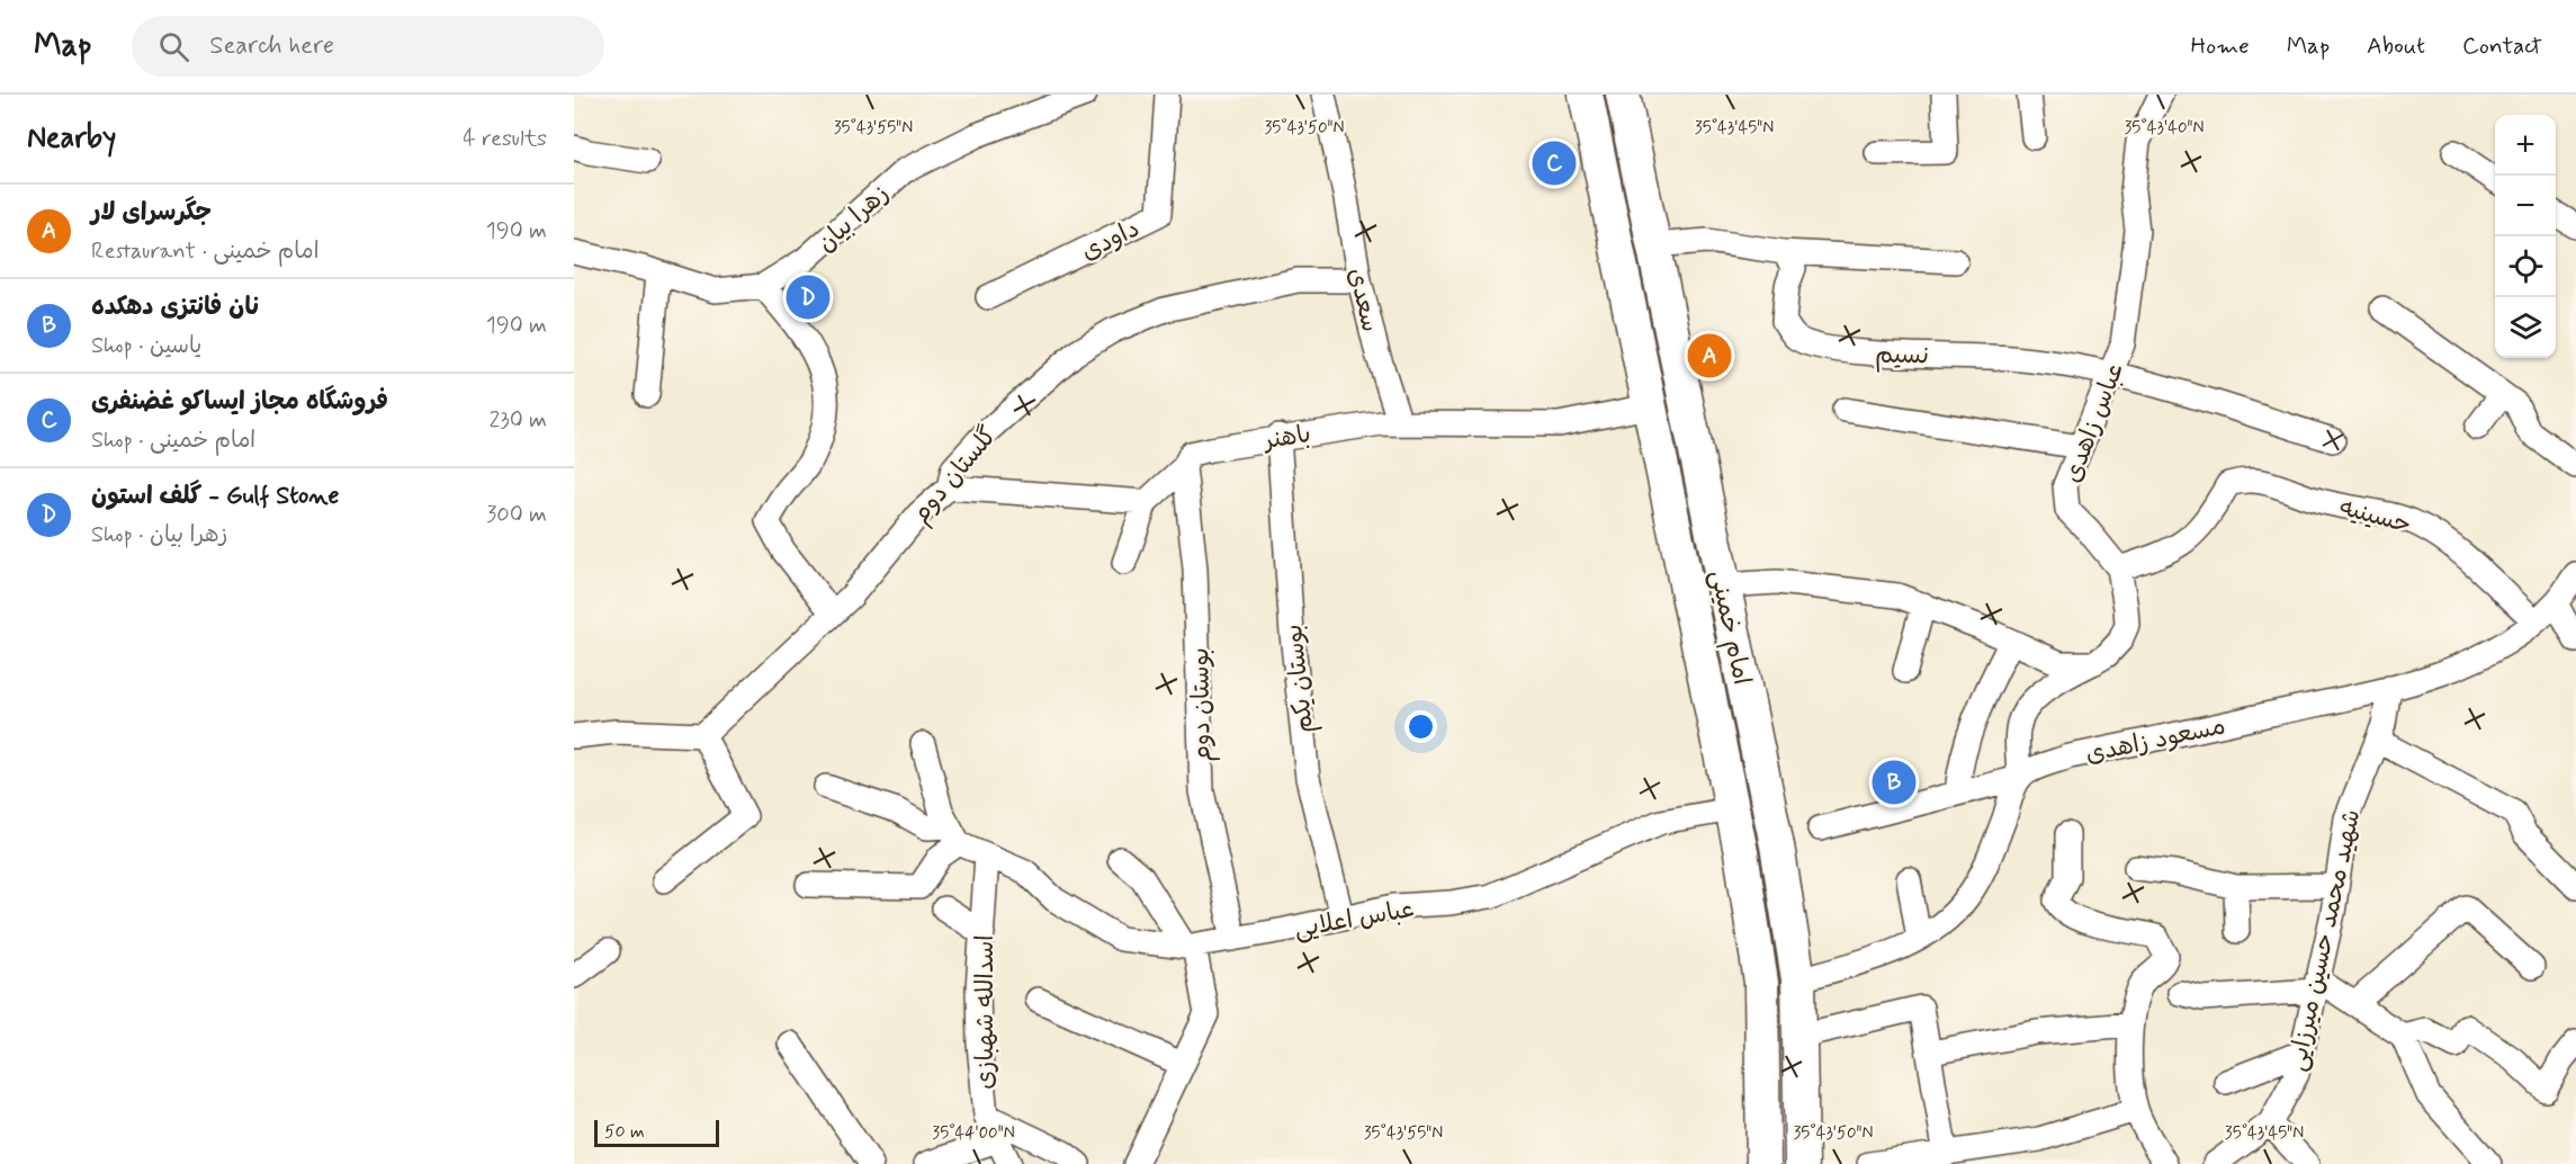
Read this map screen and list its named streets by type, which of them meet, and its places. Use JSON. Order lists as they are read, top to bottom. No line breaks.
{"streets":{"highway":["امام خمینی"],"street":["زهرا بیان","داودی","سعدی","نسیم","عباس زاهدی","باهنر","گلستان دوم","حسینیه","بوستان یکم","بوستان دوم","مسعود زاهدی","عباس اعلایی","شهید محمد حسین میرزایی","اسدالله شهبازی"]},"crossings":[["سعدی","باهنر"],["سعدی","گلستان دوم"],["نسیم","عباس زاهدی"],["عباس زاهدی","حسینیه"],["باهنر","امام خمینی"],["باهنر","بوستان یکم"],["باهنر","بوستان دوم"],["حسینیه","مسعود زاهدی"],["امام خمینی","عباس اعلایی"],["بوستان یکم","عباس اعلایی"],["بوستان دوم","عباس اعلایی"],["مسعود زاهدی","شهید محمد حسین میرزایی"],["عباس اعلایی","اسدالله شهبازی"]],"scale_bar":"50 m","page":{"header":"Map","search":"Search here","nav":["Home","Map","About","Contact"],"heading":["Nearby","4 results"],"map_buttons":["+","−"],"pins":["C","D","A","B"],"list":[{"mark":"A","name":"جگرسرای لار","note":"Restaurant · امام خمینی","value":"190 m"},{"mark":"B","name":"نان فانتزی دهکده","note":"Shop · یاسین","value":"190 m"},{"mark":"C","name":"فروشگاه مجاز ایساکو غضنفری","note":"Shop · امام خمینی","value":"230 m"},{"mark":"D","name":"گلف استون - Gulf Stone","note":"Shop · زهرا بیان","value":"300 m"}],"scale":"50 m"},"coordinates":["35°43'55\"N","35°43'50\"N","35°43'45\"N","35°43'40\"N","35°44'00\"N"]}
